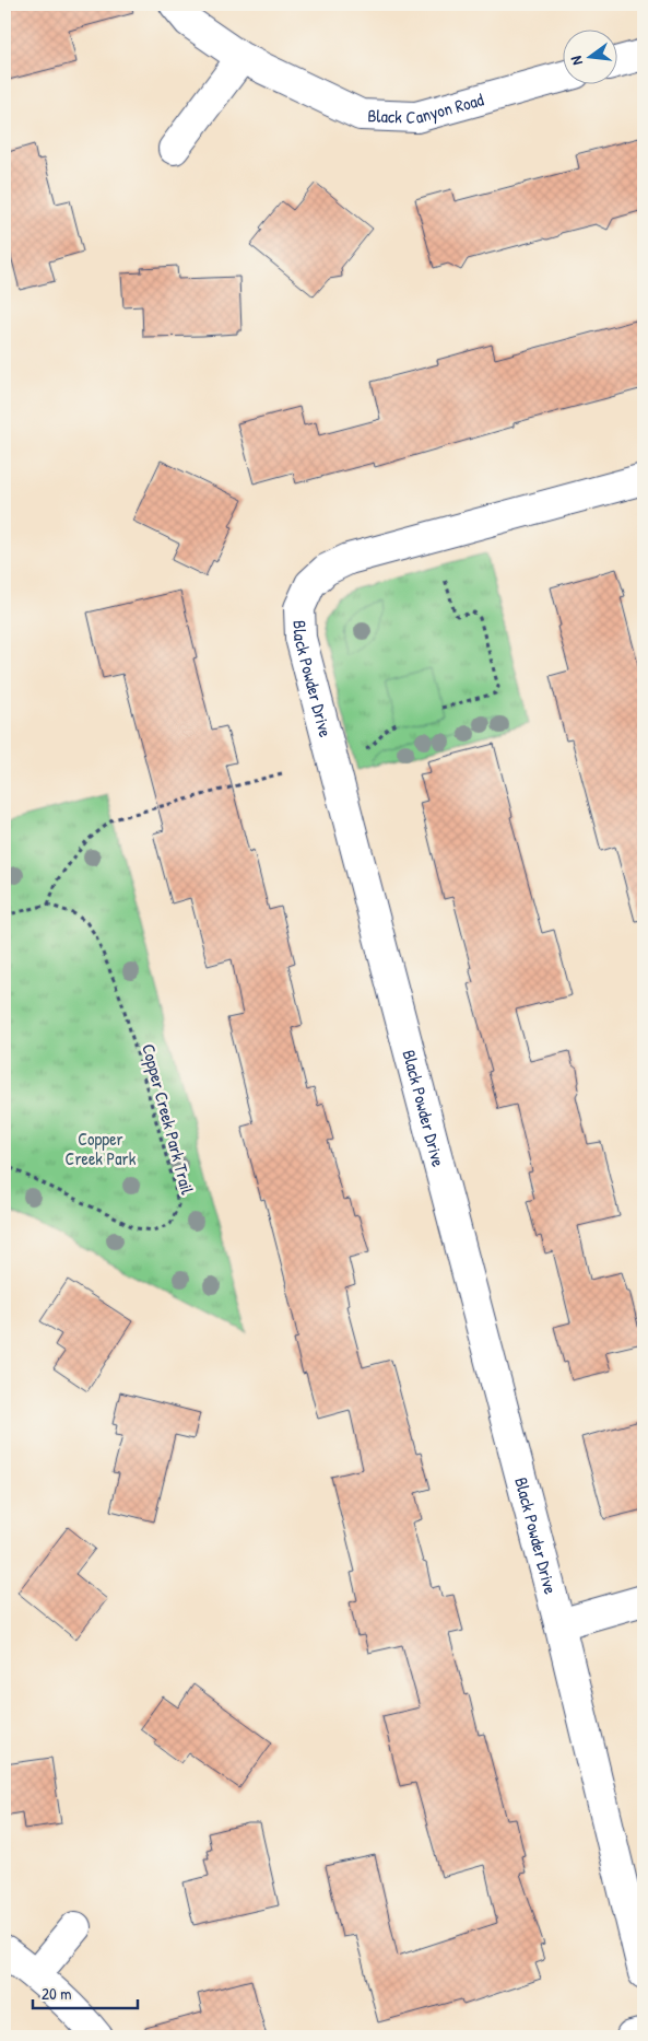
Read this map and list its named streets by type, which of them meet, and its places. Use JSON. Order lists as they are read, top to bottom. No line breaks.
{"streets":{"street":["Black Canyon Road","Black Powder Drive"],"path":["Copper Creek Park Trail"]},"parks":["Copper Creek Park"],"scale_bar":"20 m","north":"left"}
